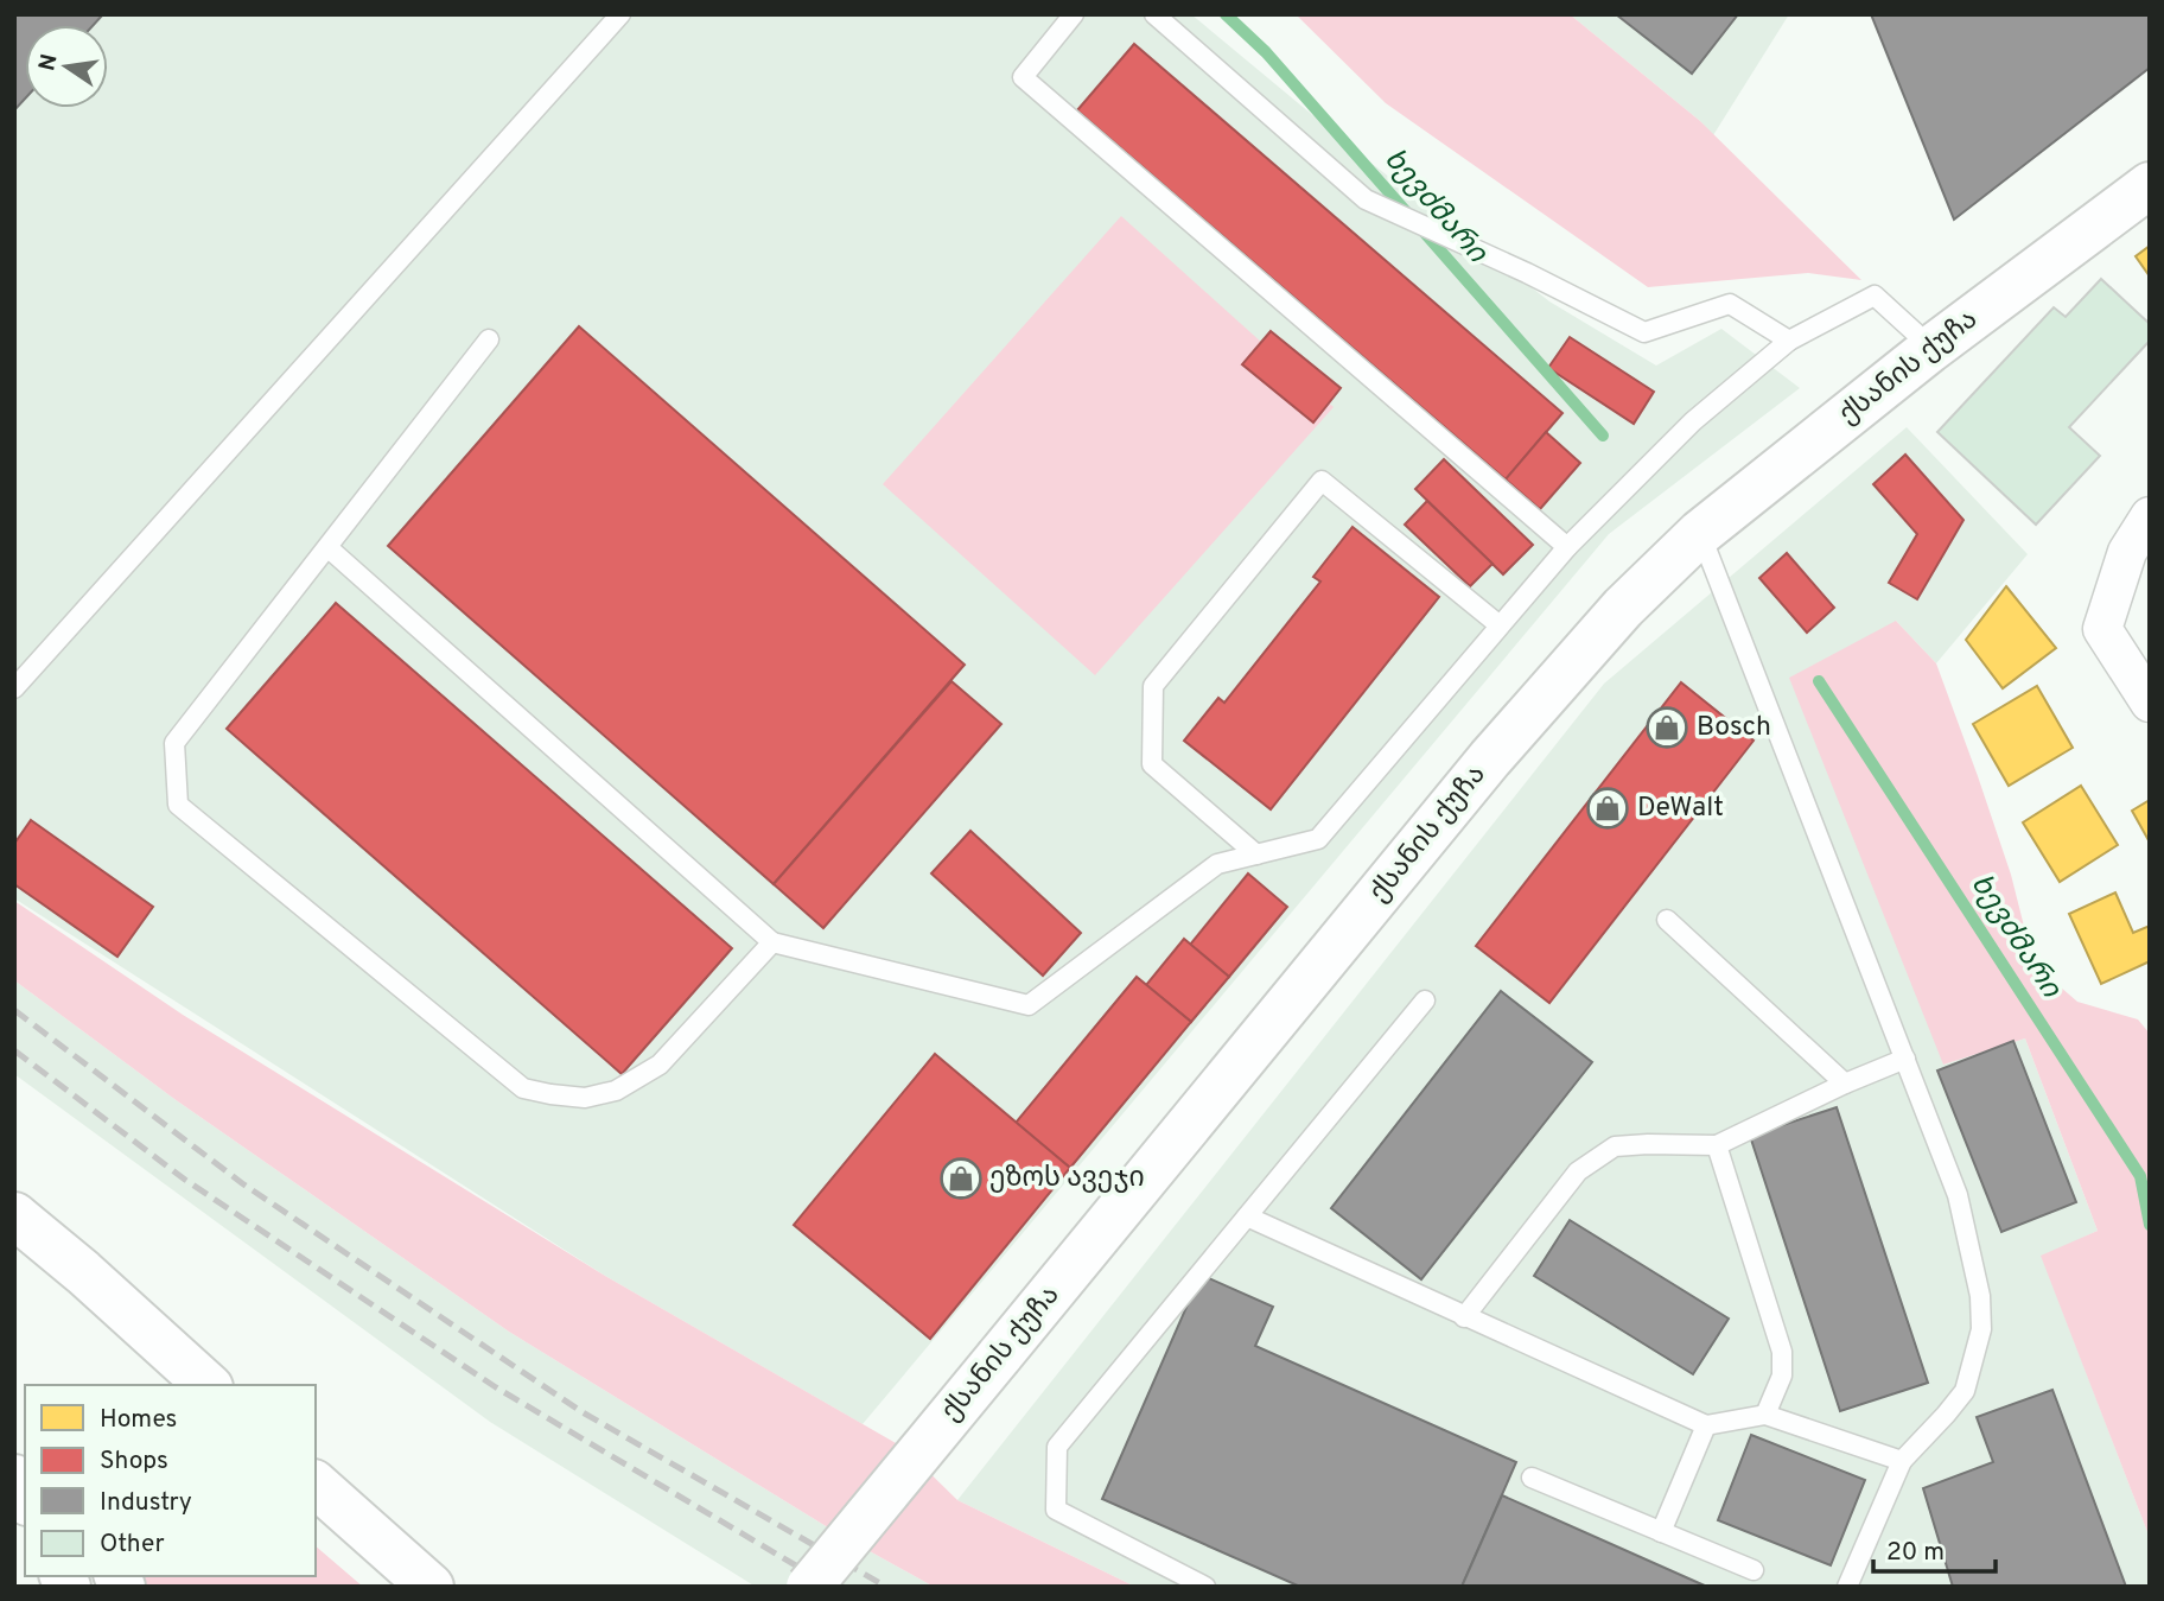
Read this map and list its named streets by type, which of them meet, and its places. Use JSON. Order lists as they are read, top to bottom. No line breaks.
{"streets":{"main road":["ქსანის ქუჩა"]},"water":["ხევძმარი"],"places":{"shop":["Bosch","DeWalt","ეზოს ავეჯი"]},"legend":["Homes","Shops","Industry","Other"],"scale_bar":"20 m","north":"left"}
